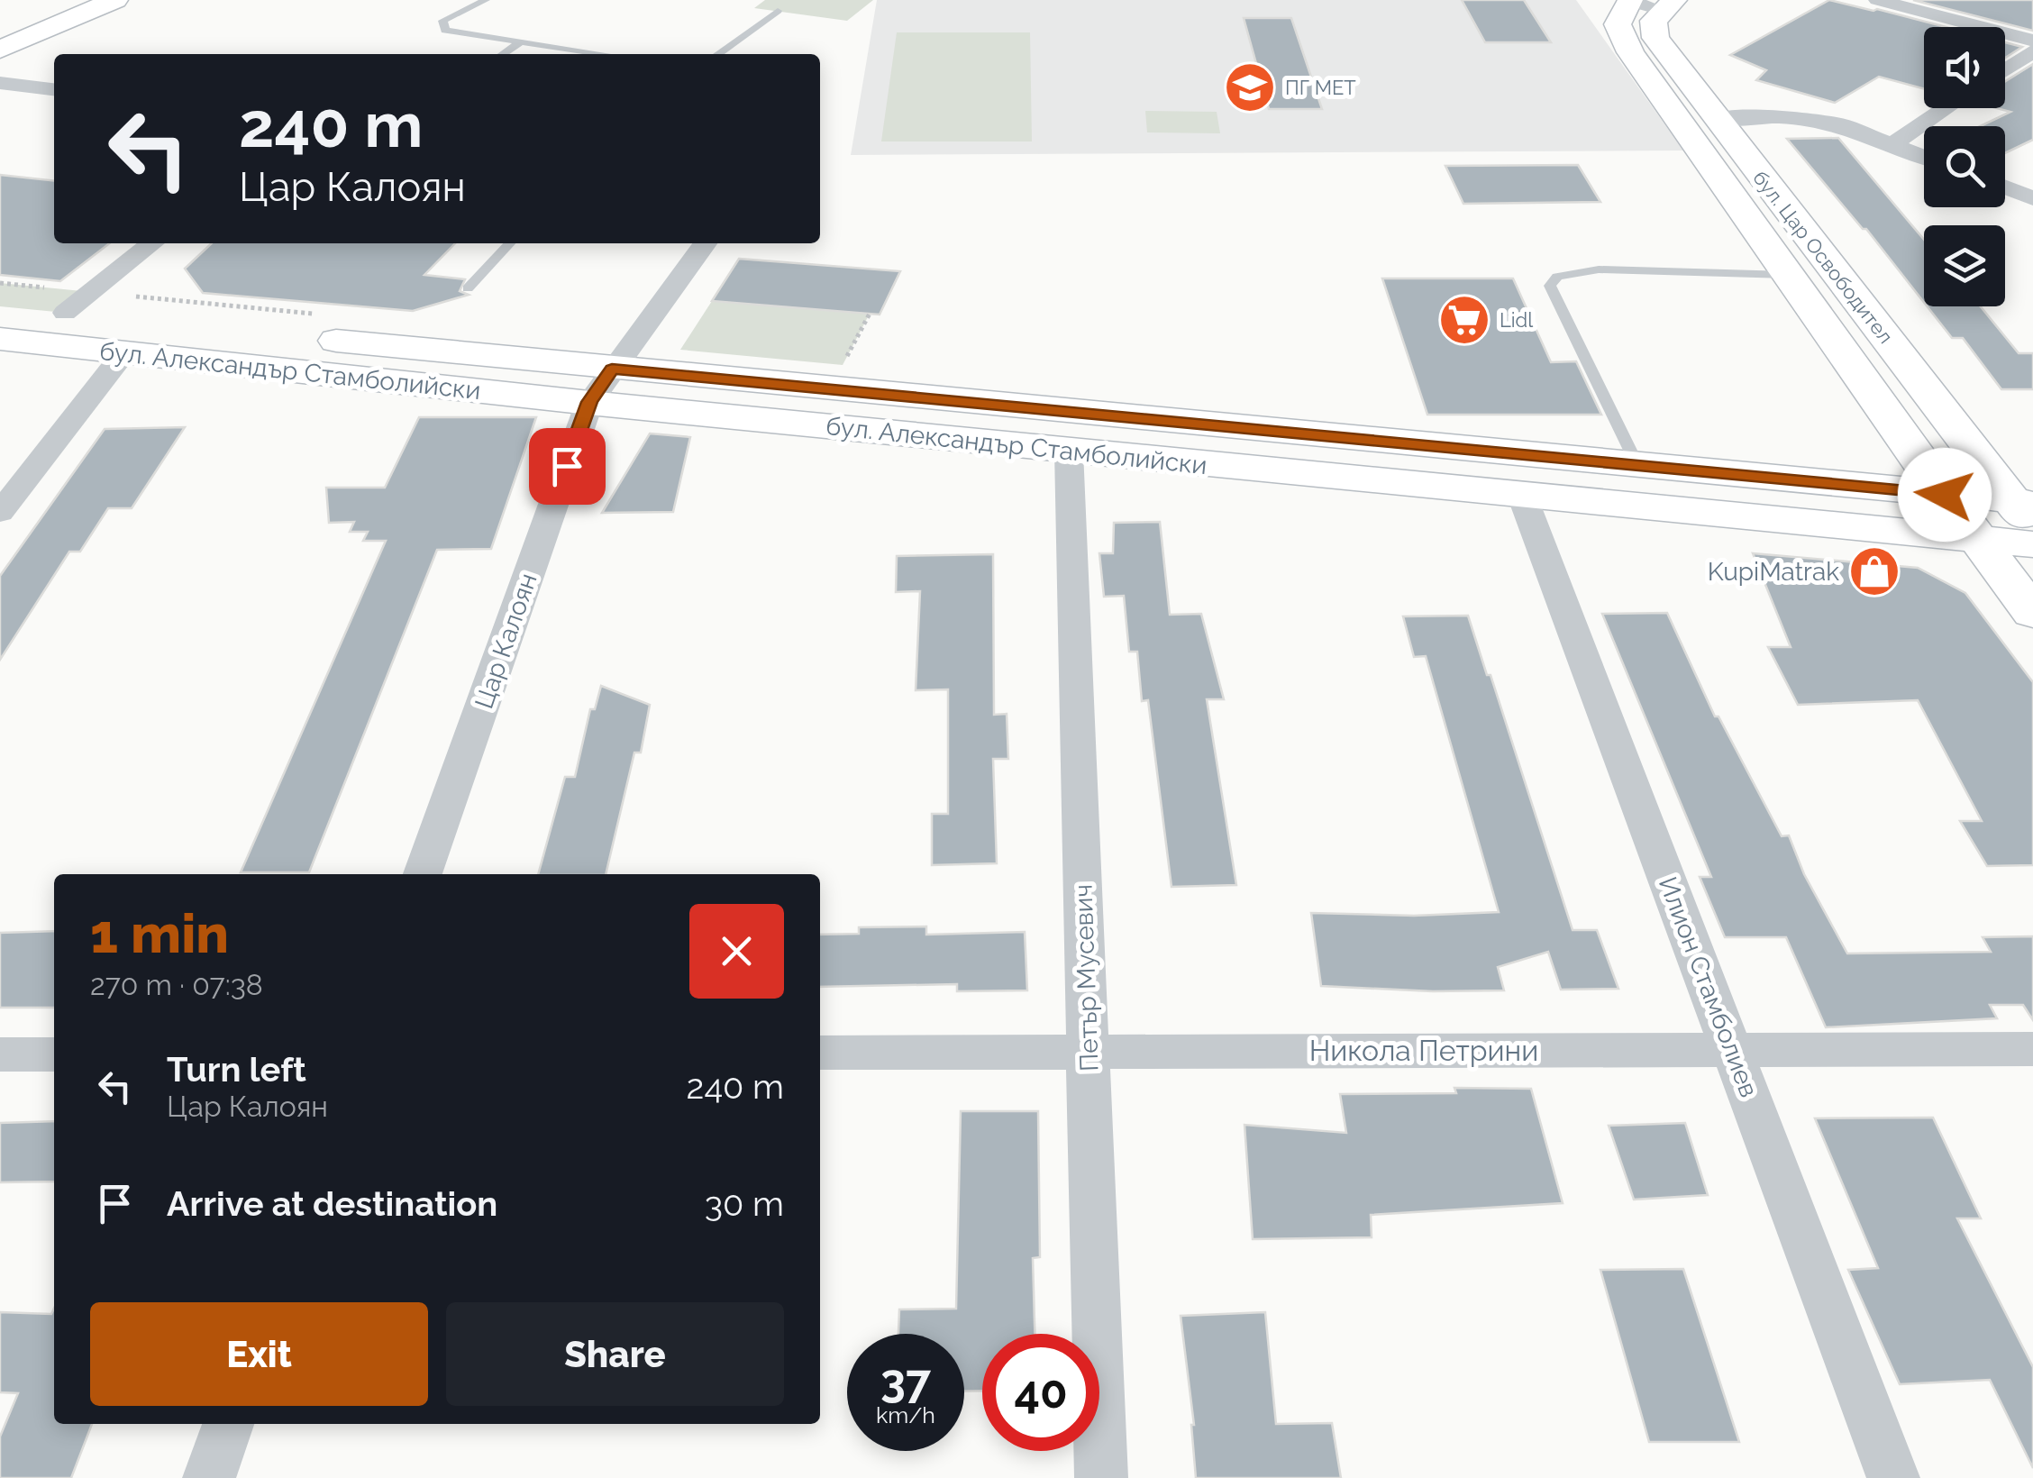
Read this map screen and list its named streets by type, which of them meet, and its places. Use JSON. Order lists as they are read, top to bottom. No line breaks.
{"streets":{"street":["бул. Цар Освободител","бул. Александър Стамболийски","Цар Калоян","Петър Мусевич","Илион Стамболиев","Никола Петрини"]},"crossings":[["бул. Цар Освободител","бул. Александър Стамболийски"],["бул. Александър Стамболийски","Цар Калоян"],["бул. Александър Стамболийски","Петър Мусевич"],["бул. Александър Стамболийски","Илион Стамболиев"],["Петър Мусевич","Никола Петрини"],["Илион Стамболиев","Никола Петрини"]],"places":{"school or university":["ПГ МЕТ"],"supermarket":["Lidl"],"shop":["KupiMatrak"]},"page":{"turn":["240 m","Цар Калоян"],"heading":["1 min","270 m · 07:38"],"list":[{"name":"Turn left","note":"Цар Калоян","value":"240 m"},{"name":"Arrive at destination","value":"30 m"}],"buttons":["Exit","Share"],"speed":"37 km/h","limit":"40"}}
